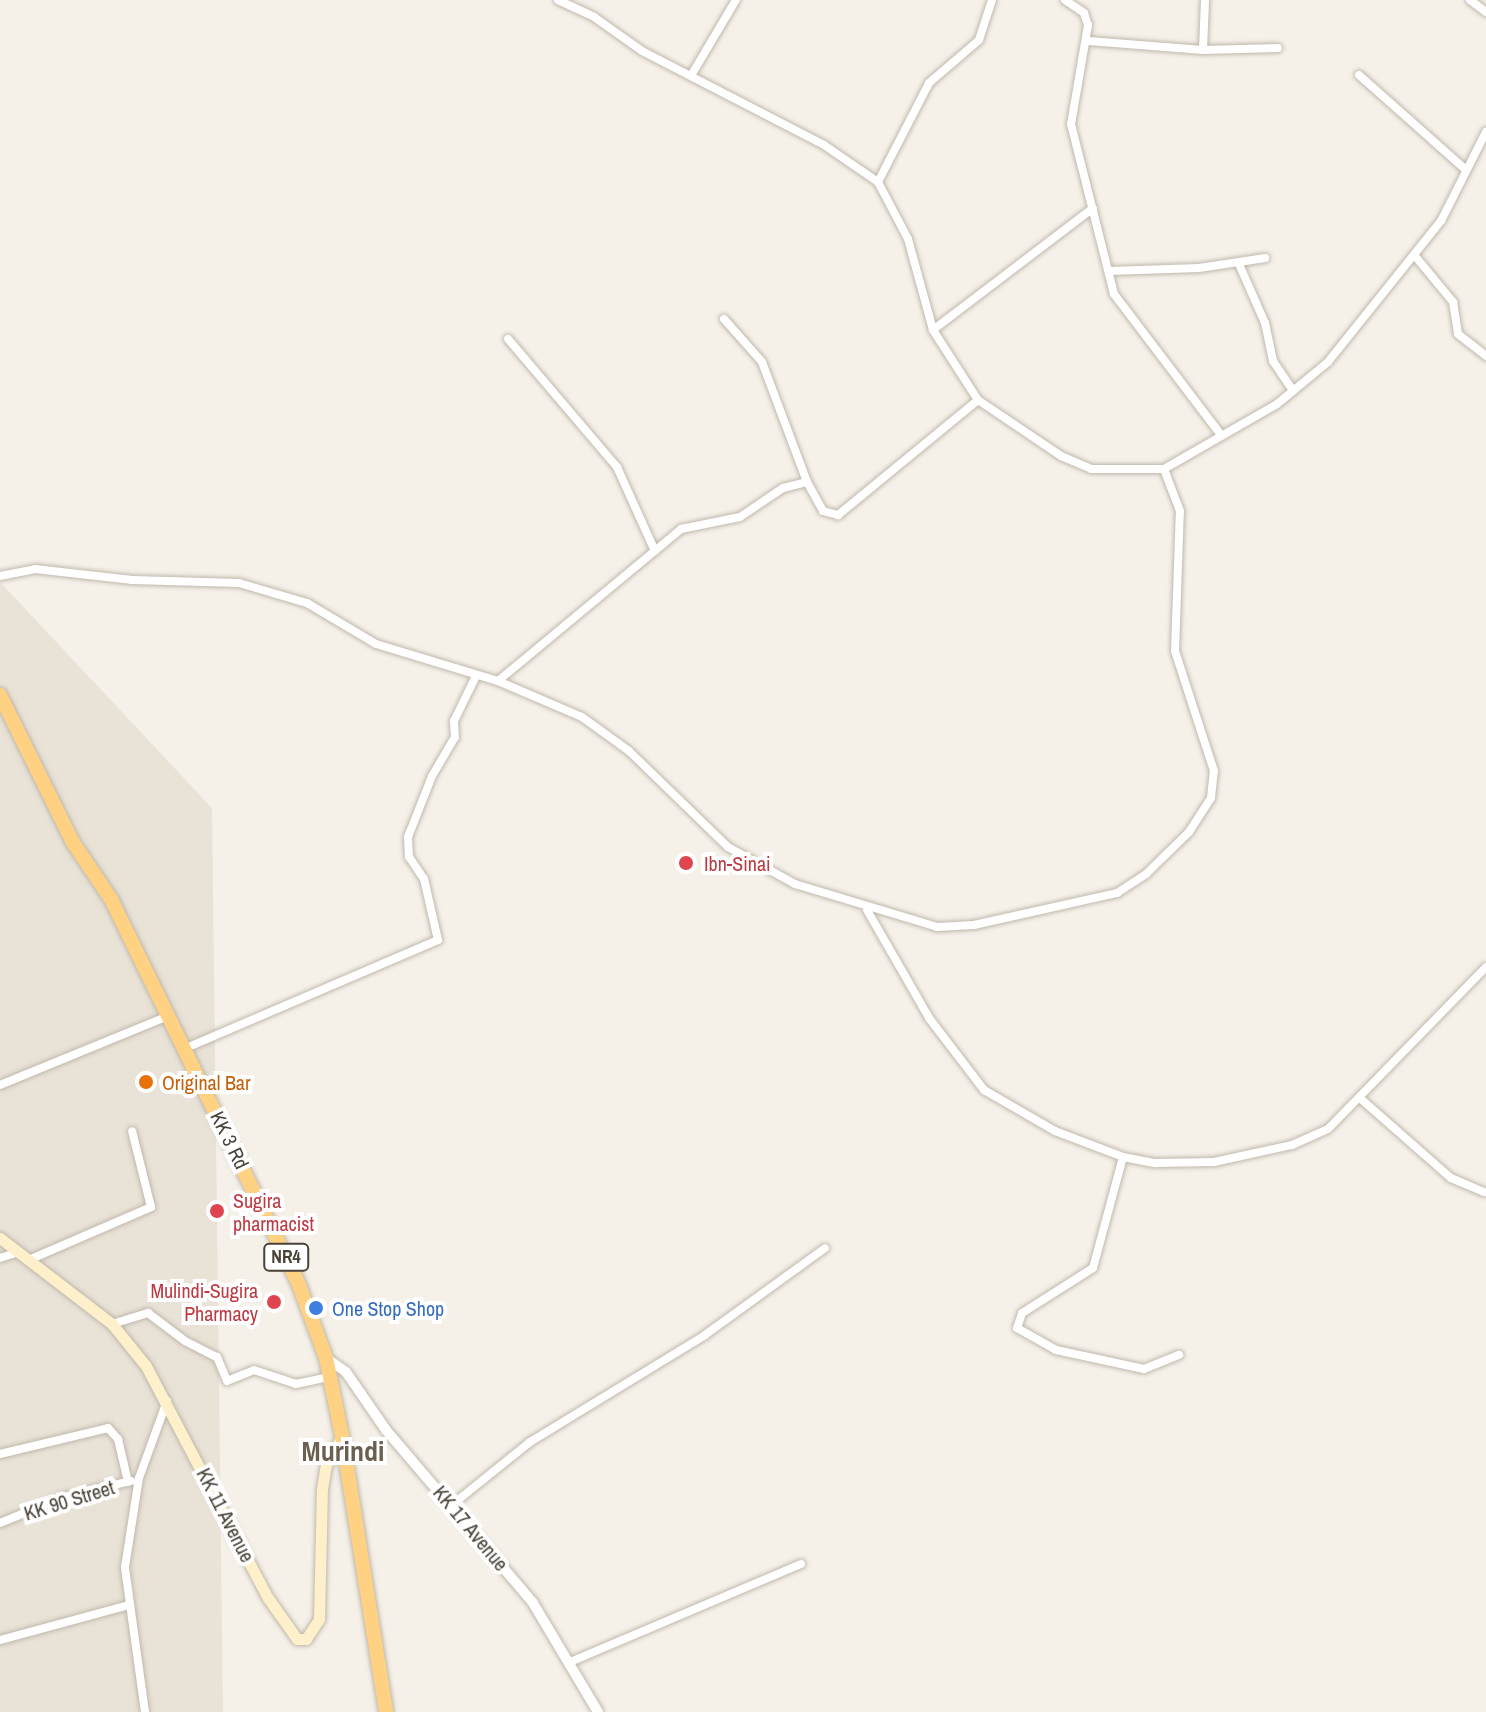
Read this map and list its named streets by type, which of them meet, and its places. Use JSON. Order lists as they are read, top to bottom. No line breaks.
{"streets":{"highway":["KK 3 Rd","NR4"],"main road":["KK 11 Avenue"],"street":["KK 90 Street","KK 17 Avenue"]},"crossings":[["KK 3 Rd","KK 11 Avenue"],["KK 3 Rd","KK 17 Avenue"]],"districts":["Murindi"],"places":["Ibn-Sinai","Original Bar","Sugira pharmacist","Mulindi-Sugira Pharmacy","One Stop Shop"]}
